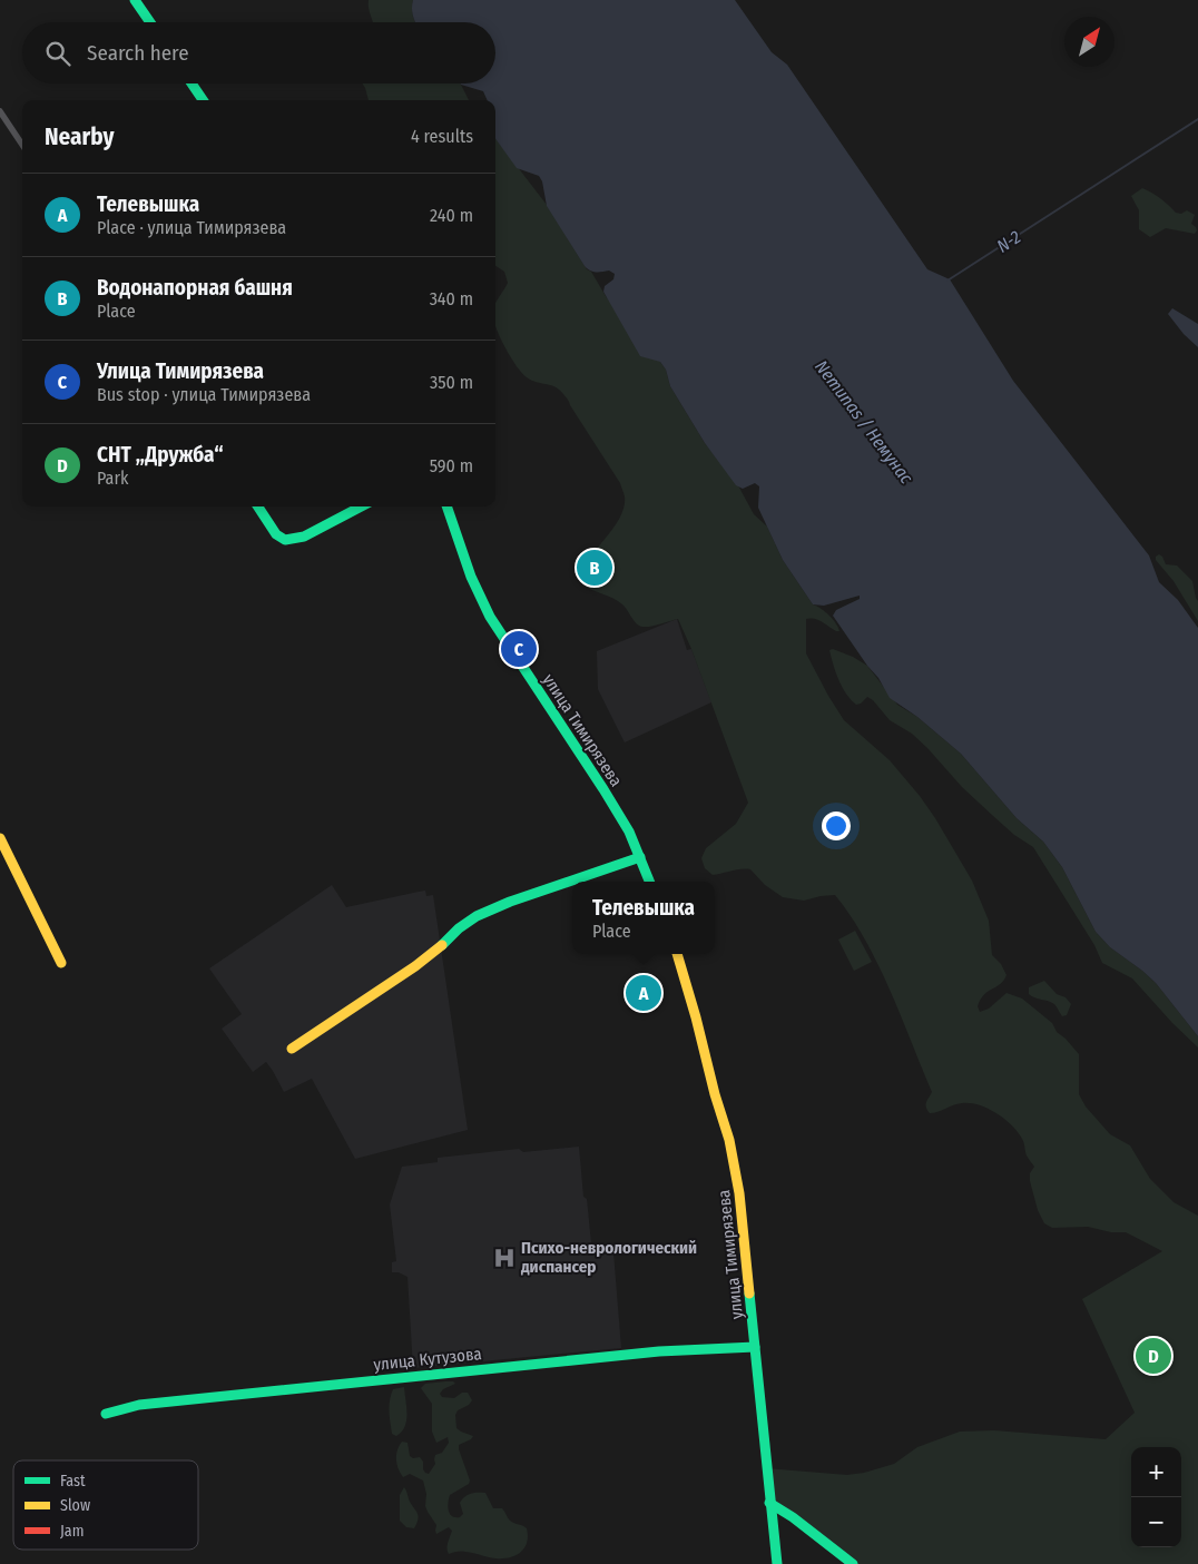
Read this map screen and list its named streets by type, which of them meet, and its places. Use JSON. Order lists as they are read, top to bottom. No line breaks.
{"streets":{"street":["улица Тимирязева","улица Кутузова"]},"crossings":[["улица Тимирязева","улица Кутузова"]],"water":["N-2","Nemunas / Немунас"],"places":{"hospital":["Психо-неврологический диспансер"]},"legend":["Fast","Slow","Jam"],"north":"top right","page":{"search":"Search here","heading":["Nearby","4 results"],"list":[{"mark":"A","name":"Телевышка","note":"Place · улица Тимирязева","value":"240 m"},{"mark":"B","name":"Водонапорная башня","note":"Place","value":"340 m"},{"mark":"C","name":"Улица Тимирязева","note":"Bus stop · улица Тимирязева","value":"350 m"},{"mark":"D","name":"СНТ „Дружба“","note":"Park","value":"590 m"}],"pins":["B","C","A","D"],"popup":["Телевышка","Place"],"map_buttons":["+","−"]}}
